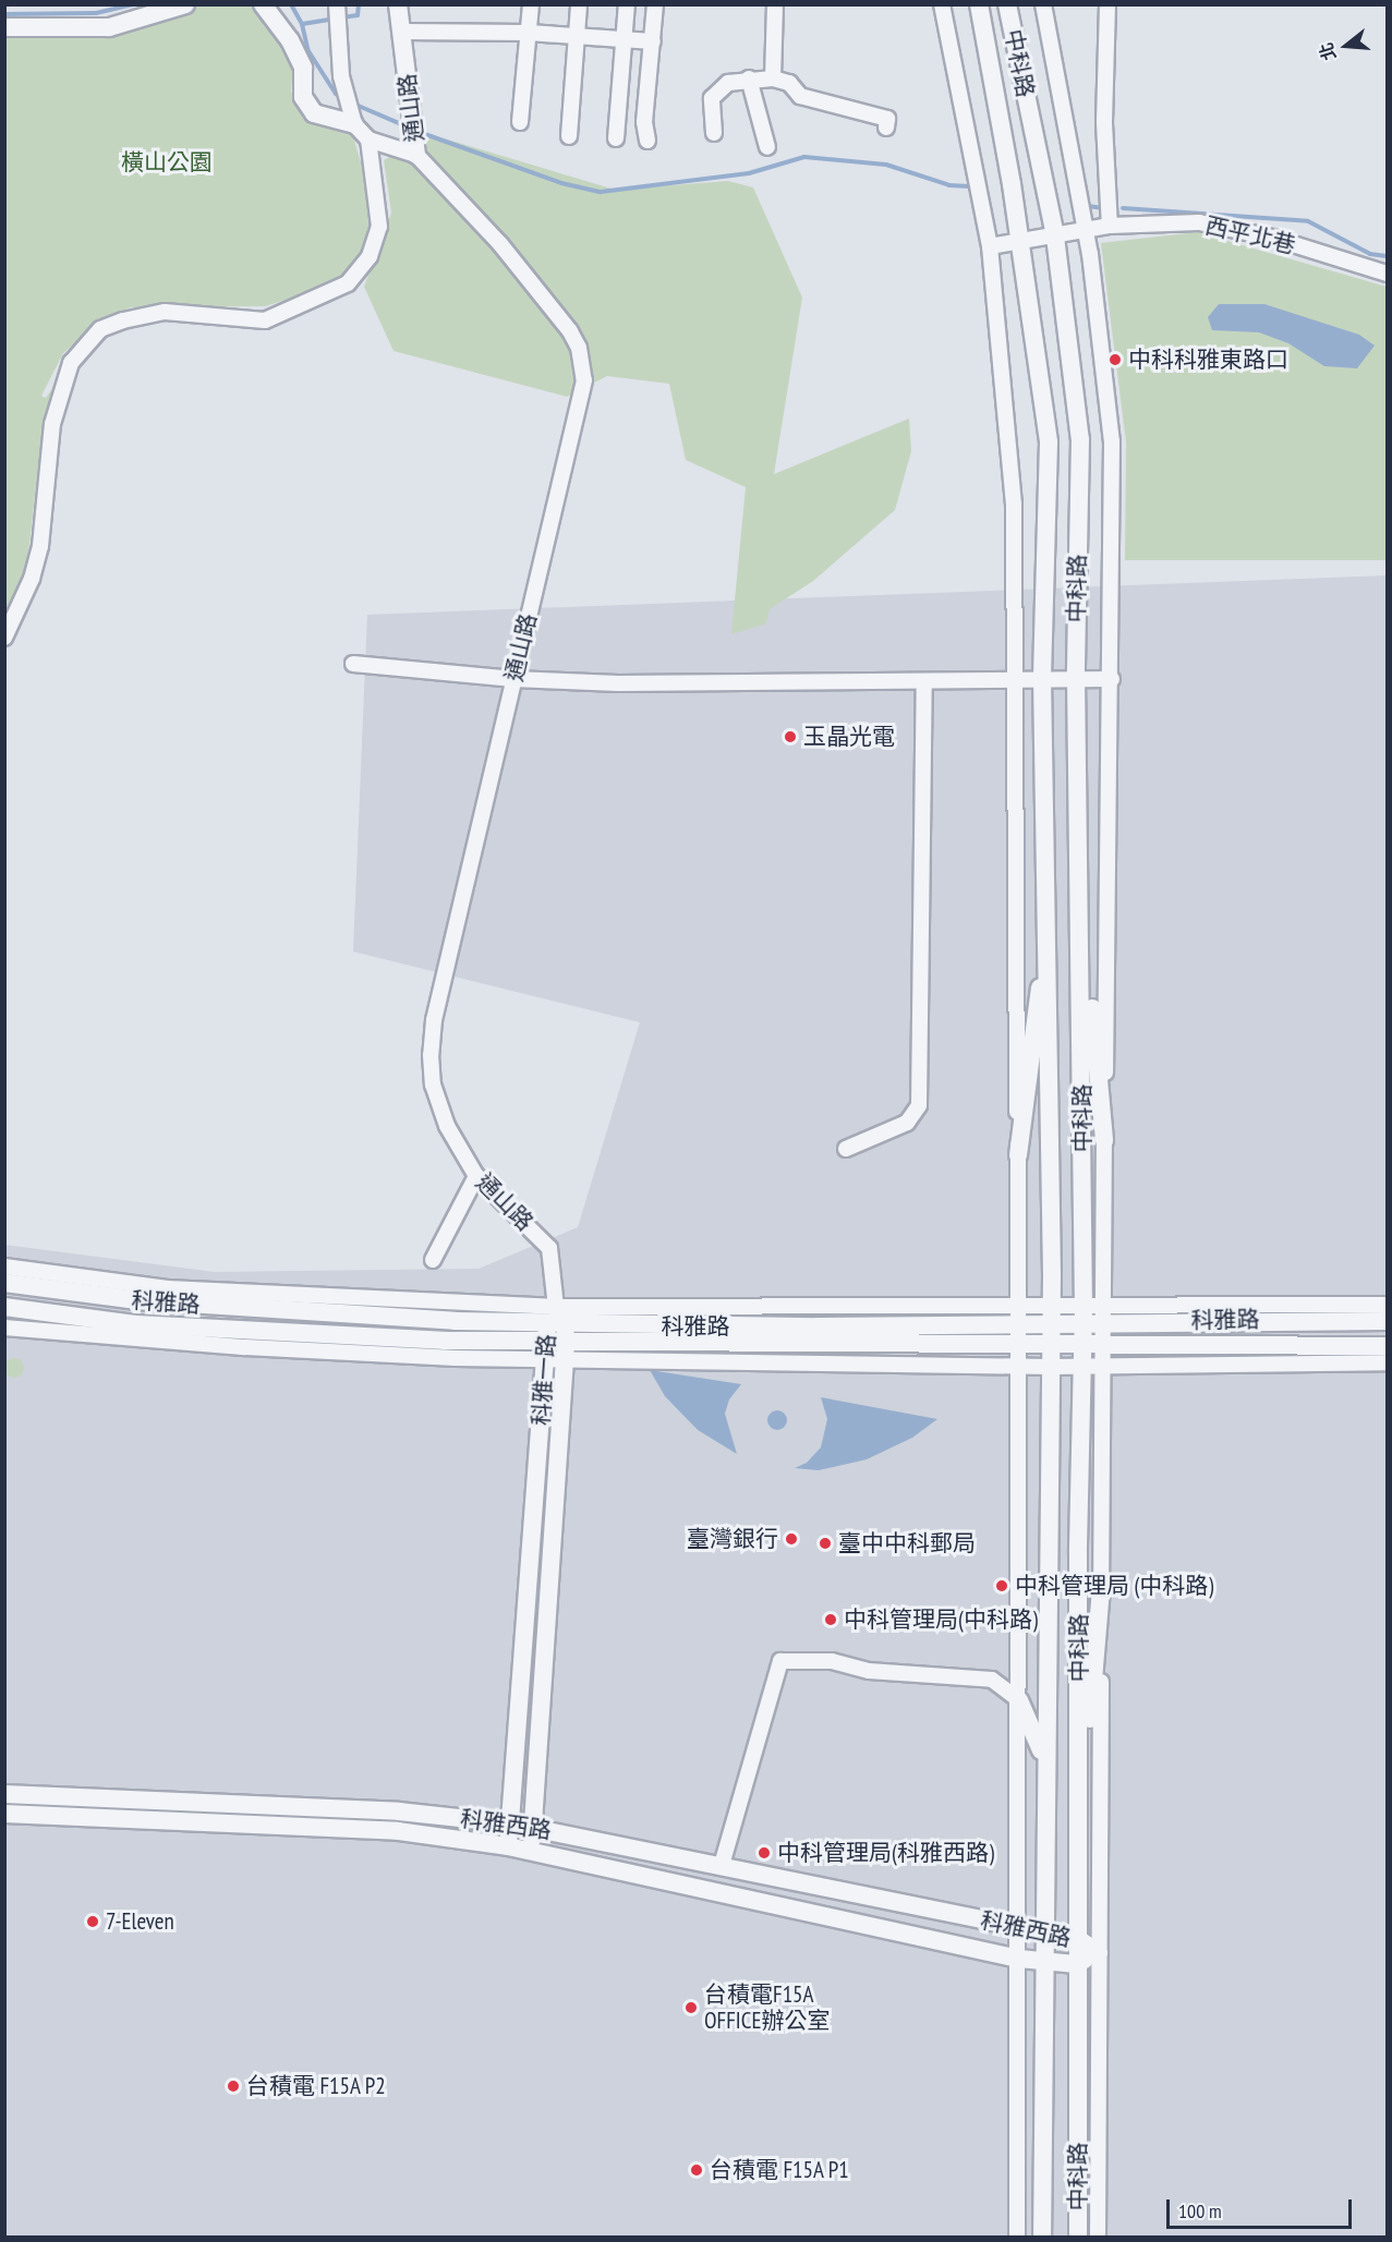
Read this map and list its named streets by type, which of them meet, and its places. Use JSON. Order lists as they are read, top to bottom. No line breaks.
{"streets":{"street":["中科路","通山路","西平北巷","科雅路","科雅一路","科雅西路"]},"crossings":[["中科路","西平北巷"],["中科路","科雅路"],["中科路","科雅西路"],["通山路","科雅路"],["通山路","科雅一路"],["科雅路","科雅一路"],["科雅一路","科雅西路"]],"parks":["橫山公園"],"places":["中科科雅東路口","玉晶光電","臺灣銀行","臺中中科郵局","中科管理局 (中科路)","中科管理局(中科路)","中科管理局(科雅西路)","7-Eleven","台積電F15A OFFICE辦公室","台積電 F15A P2","台積電 F15A P1"],"scale_bar":"100 m","north":"left"}
